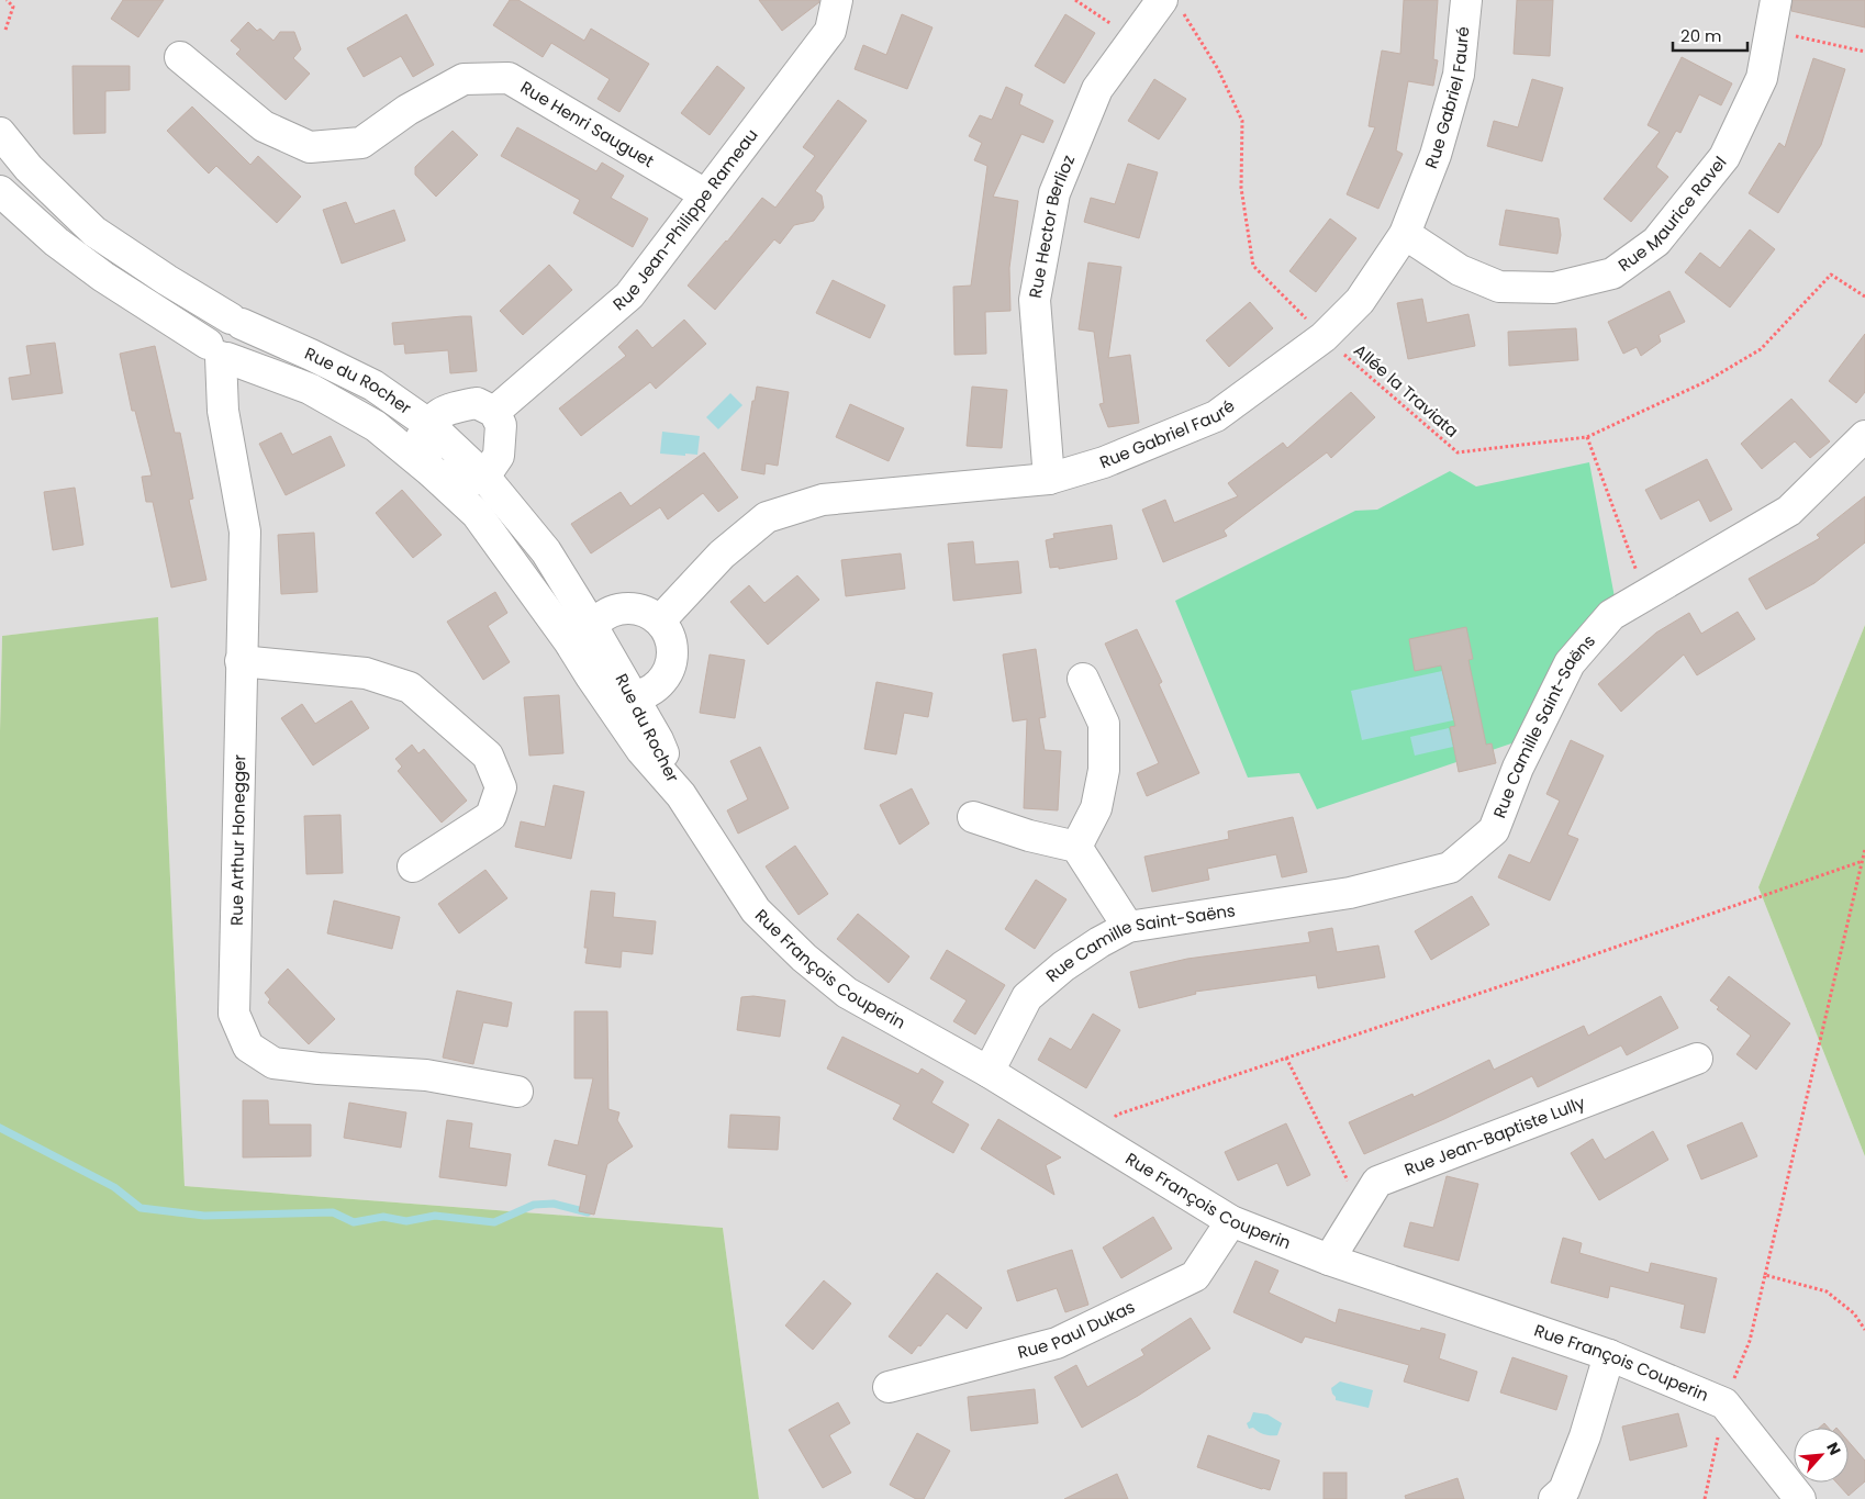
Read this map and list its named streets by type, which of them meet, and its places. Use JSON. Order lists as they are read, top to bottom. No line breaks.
{"streets":{"street":["Rue Gabriel Fauré","Rue Henri Sauguet","Rue Maurice Ravel","Rue Jean-Philippe Rameau","Rue Hector Berlioz","Rue du Rocher","Rue Camille Saint-Saëns","Rue Arthur Honegger","Rue François Couperin","Rue Jean-Baptiste Lully","Rue Paul Dukas"],"path":["Allée la Traviata"]},"crossings":[["Rue Gabriel Fauré","Rue Maurice Ravel"],["Rue Gabriel Fauré","Rue Hector Berlioz"],["Rue Gabriel Fauré","Rue du Rocher"],["Rue Gabriel Fauré","Allée la Traviata"],["Rue Henri Sauguet","Rue Jean-Philippe Rameau"],["Rue Hector Berlioz","Allée la Traviata"],["Rue du Rocher","Rue Arthur Honegger"],["Rue du Rocher","Rue François Couperin"],["Rue Camille Saint-Saëns","Rue François Couperin"],["Rue François Couperin","Rue Jean-Baptiste Lully"],["Rue François Couperin","Rue Paul Dukas"]],"scale_bar":"20 m","north":"top right"}
